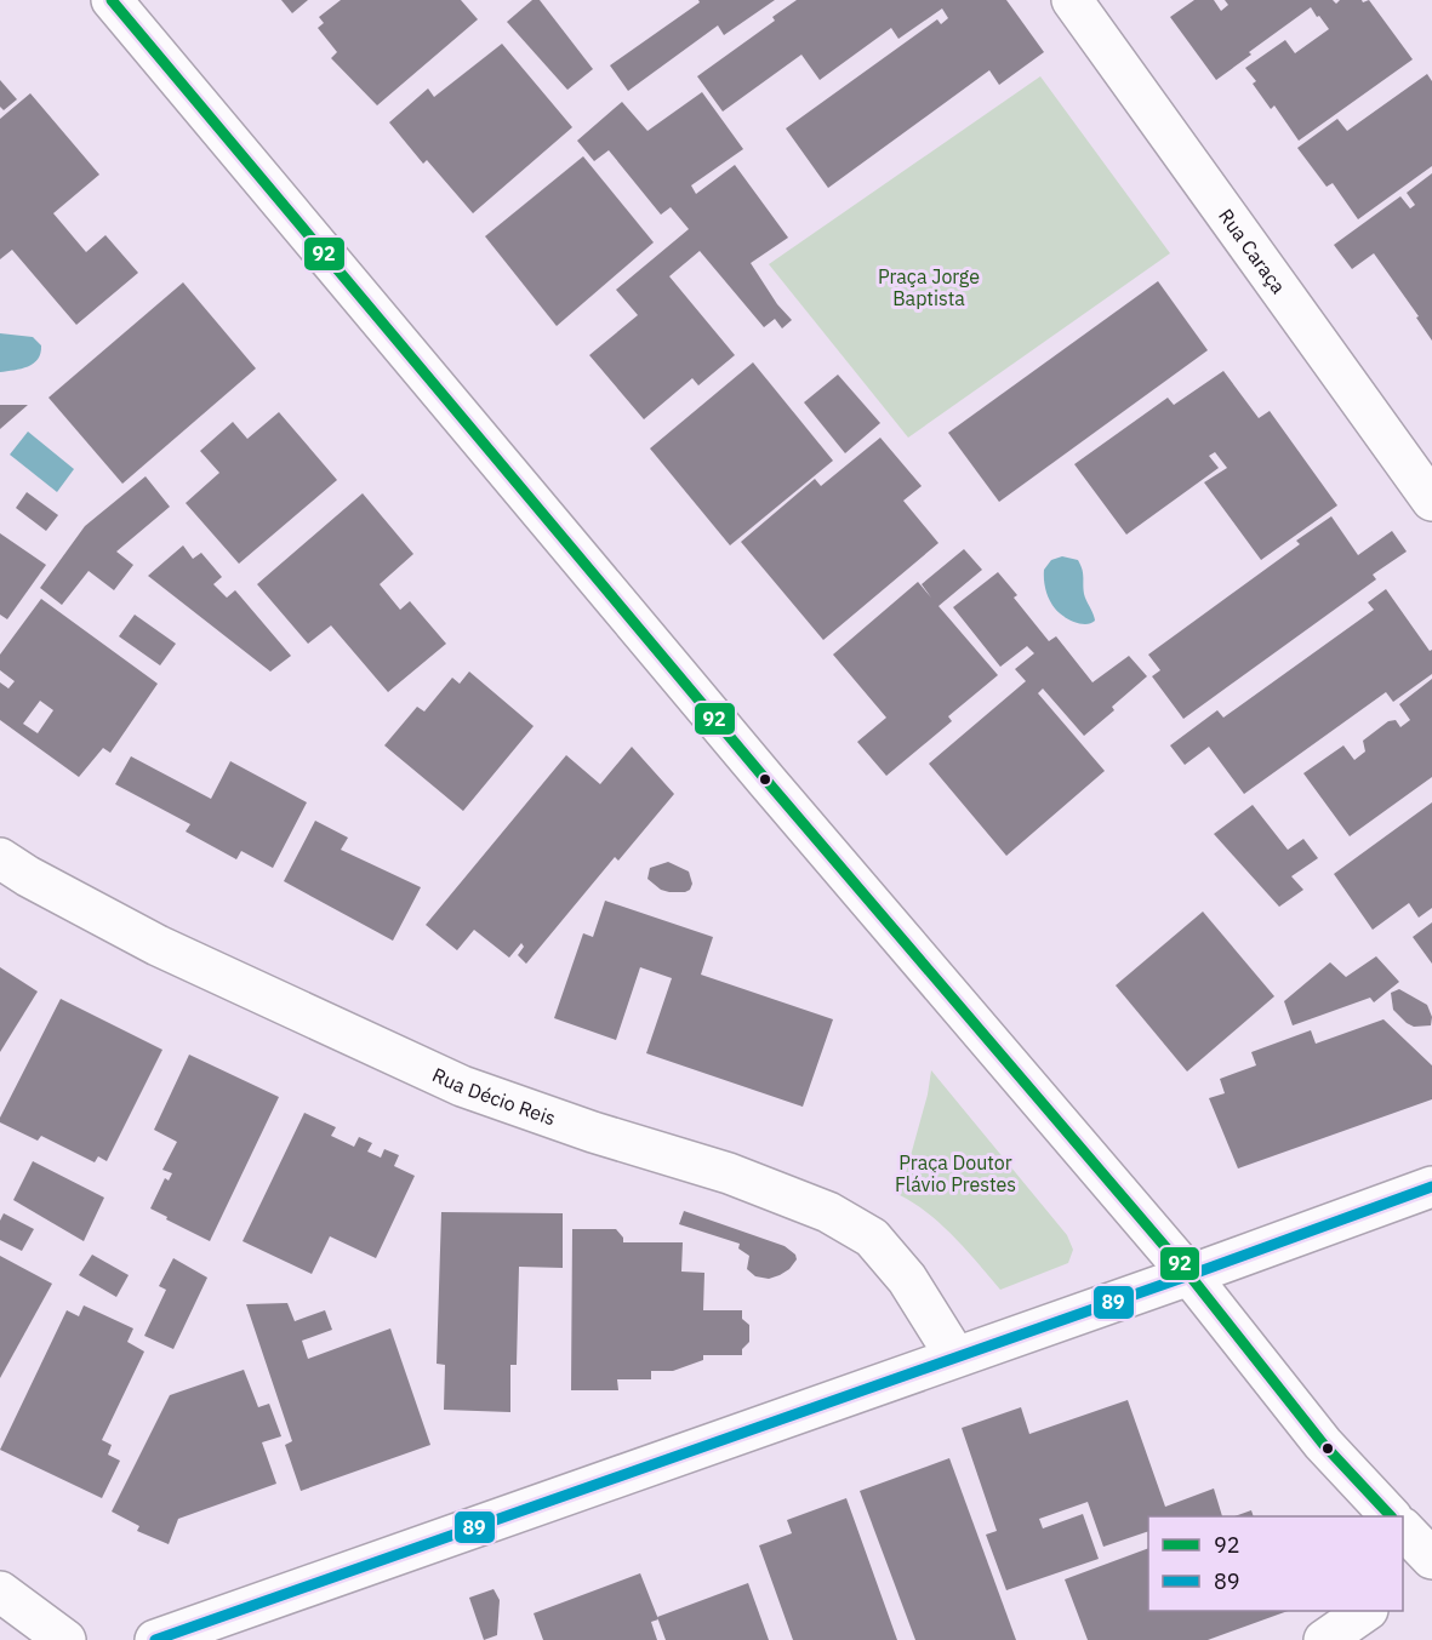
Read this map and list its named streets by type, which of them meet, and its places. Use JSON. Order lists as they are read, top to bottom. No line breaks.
{"streets":{"street":["Rua Caraça","Rua Décio Reis"]},"parks":["Praça Jorge Baptista","Praça Doutor Flávio Prestes"],"lines":["transit line 92","transit line 89"],"legend":["92","89"]}
